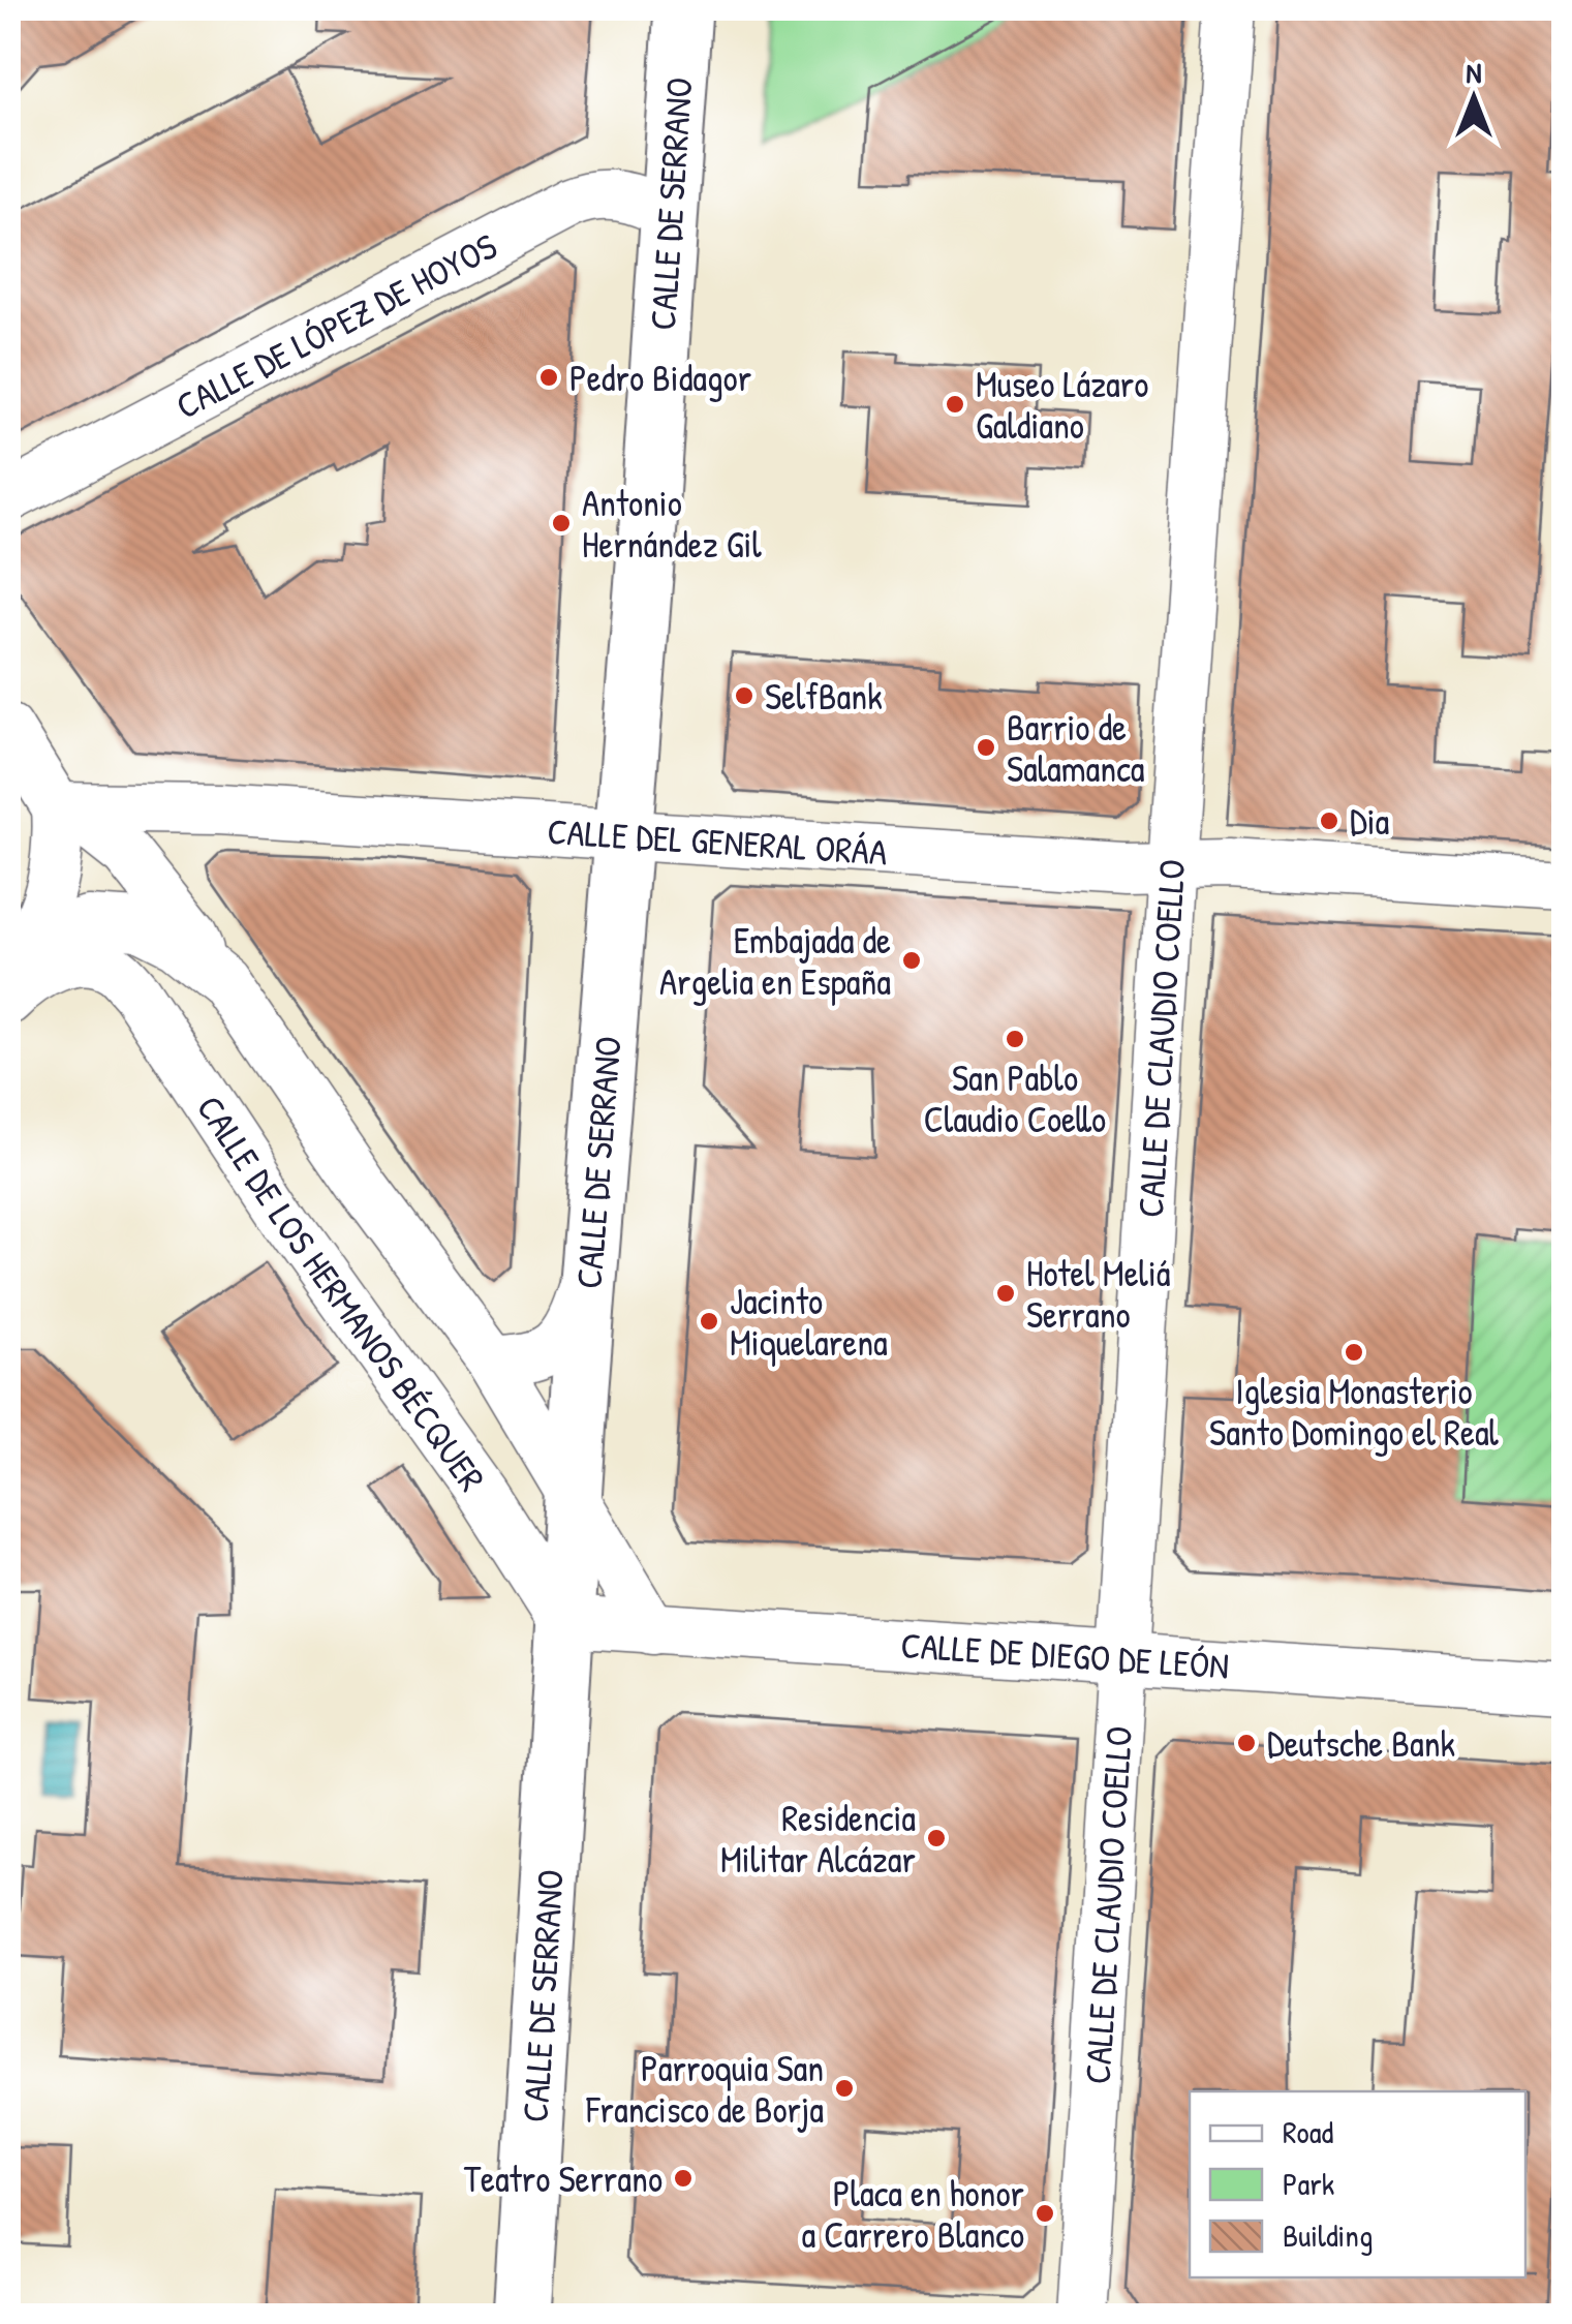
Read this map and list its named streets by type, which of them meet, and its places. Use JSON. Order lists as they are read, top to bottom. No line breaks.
{"streets":{"main road":["CALLE DE SERRANO"],"street":["CALLE DE LÓPEZ DE HOYOS","CALLE DEL GENERAL ORÁA","CALLE DE CLAUDIO COELLO","CALLE DE LOS HERMANOS BÉCQUER","CALLE DE DIEGO DE LEÓN"]},"crossings":[["CALLE DE SERRANO","CALLE DE LÓPEZ DE HOYOS"],["CALLE DE SERRANO","CALLE DEL GENERAL ORÁA"],["CALLE DE SERRANO","CALLE DE LOS HERMANOS BÉCQUER"],["CALLE DE SERRANO","CALLE DE DIEGO DE LEÓN"],["CALLE DEL GENERAL ORÁA","CALLE DE CLAUDIO COELLO"],["CALLE DE CLAUDIO COELLO","CALLE DE DIEGO DE LEÓN"],["CALLE DE LOS HERMANOS BÉCQUER","CALLE DE DIEGO DE LEÓN"]],"places":["Pedro Bidagor","Museo Lázaro Galdiano","Antonio Hernández Gil","SelfBank","Barrio de Salamanca","Dia","Embajada de Argelia en España","San Pablo Claudio Coello","Hotel Meliá Serrano","Jacinto Miquelarena","Iglesia Monasterio Santo Domingo el Real","Deutsche Bank","Residencia Militar Alcázar","Parroquia San Francisco de Borja","Teatro Serrano","Placa en honor a Carrero Blanco"],"legend":["Road","Park","Building"],"north":"top"}
